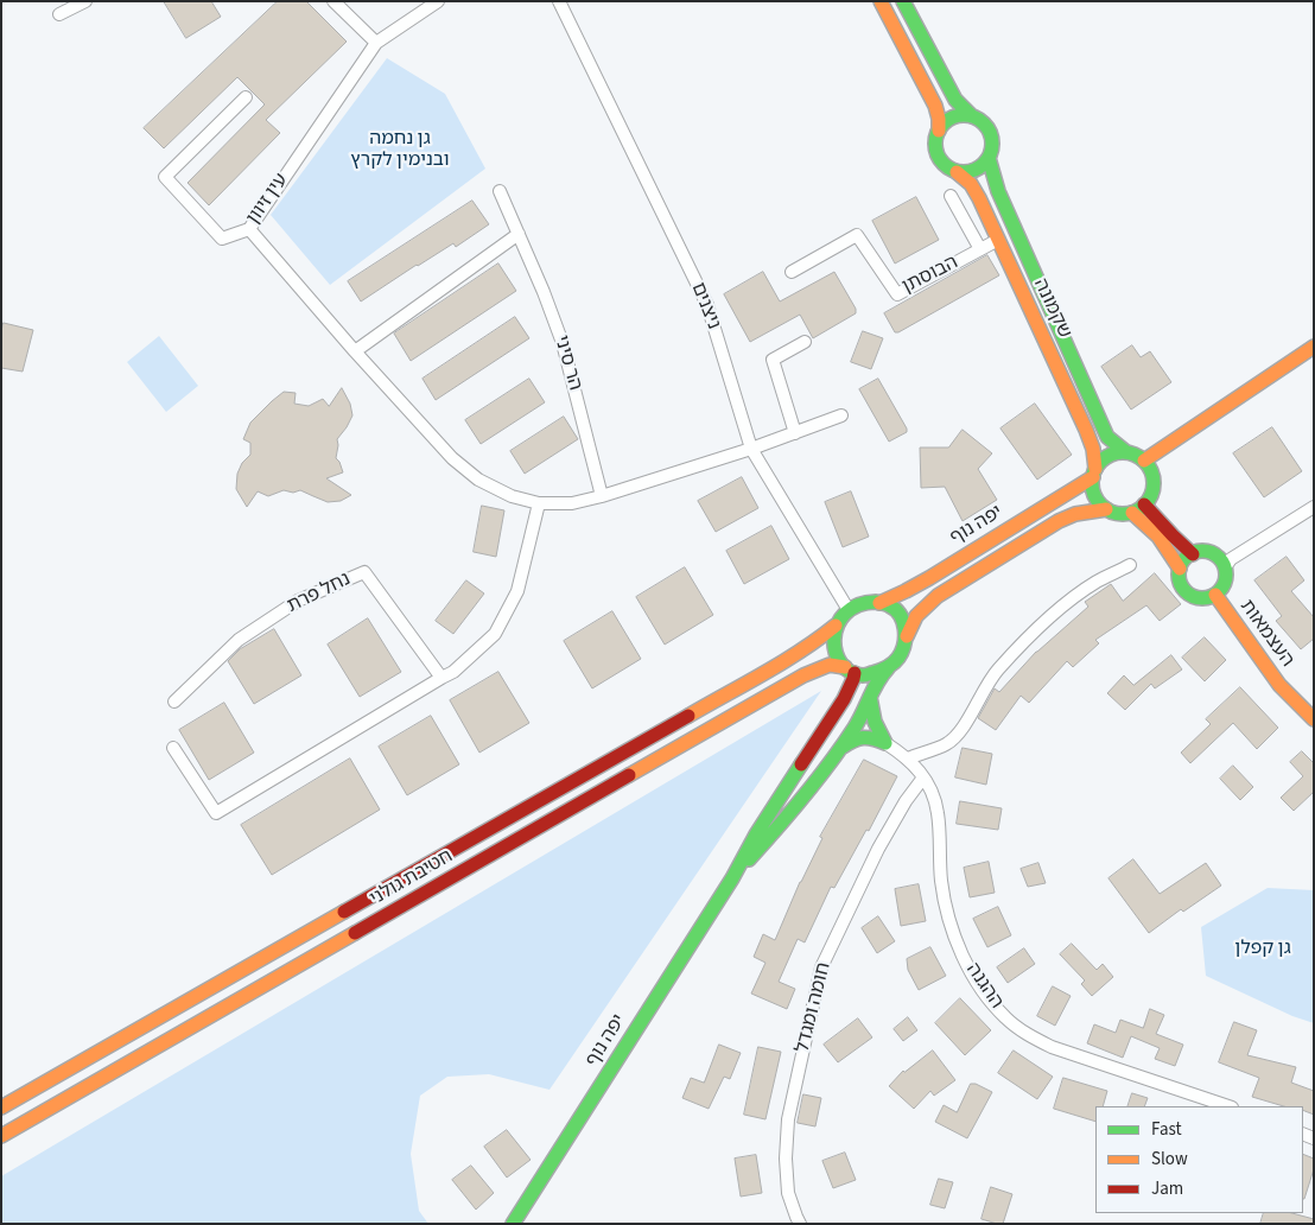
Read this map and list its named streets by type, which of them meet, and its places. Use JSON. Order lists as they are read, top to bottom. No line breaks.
{"streets":{"street":["עין זיוון","הבוסתן","ניצנים","שקמונה","הר סיני","יפה נוף","נחל פרת","העצמאות","חטיבת גולני","ההגנה","חומה ומגדל"]},"crossings":[["הבוסתן","שקמונה"],["ניצנים","יפה נוף"],["ניצנים","חטיבת גולני"],["שקמונה","יפה נוף"],["יפה נוף","חטיבת גולני"],["ההגנה","חומה ומגדל"]],"parks":["גן נחמה ובנימין לקרץ","גן קפלן"],"legend":["Fast","Slow","Jam"]}
